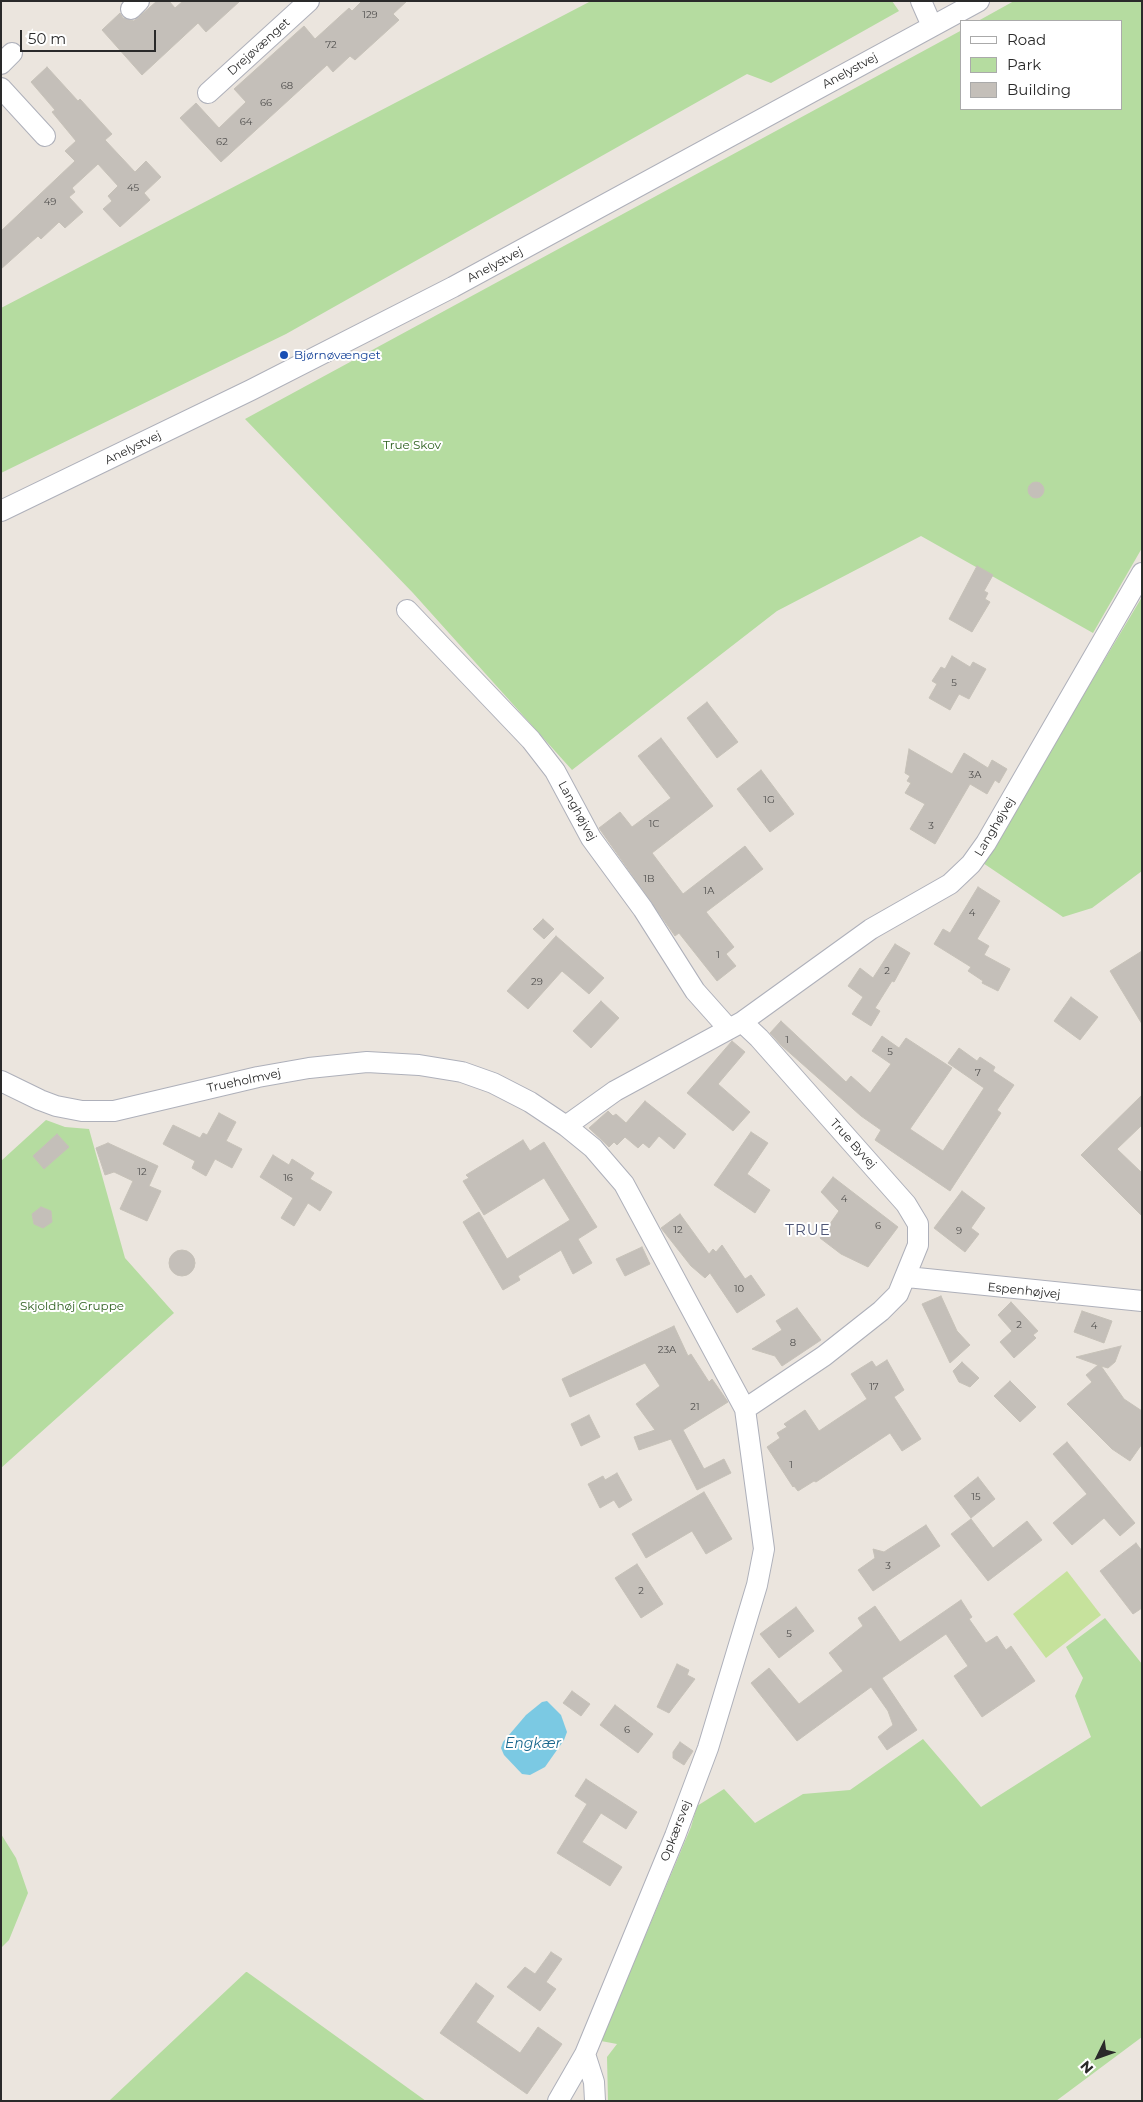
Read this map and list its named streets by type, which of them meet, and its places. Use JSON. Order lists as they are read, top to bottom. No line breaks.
{"streets":{"street":["Drejøvænget","Anelystvej","Langhøjvej","Trueholmvej","True Byvej","Espenhøjvej","Opkærsvej"]},"crossings":[["Langhøjvej","True Byvej"],["True Byvej","Espenhøjvej"],["True Byvej","Opkærsvej"]],"districts":["TRUE"],"water":["Engkær"],"parks":["True Skov","Skjoldhøj Gruppe"],"places":["Bjørnøvænget"],"house_numbers":["129","72","68","66","64","62","45","49","5","3A","1G","1C","3","1B","1A","4","1","2","29","1","5","7","12","16","4","6","12","9","10","2","4","8","23A","17","21","1","15","3","2","5","6"],"legend":["Road","Park","Building"],"scale_bar":"50 m","north":"bottom left"}
